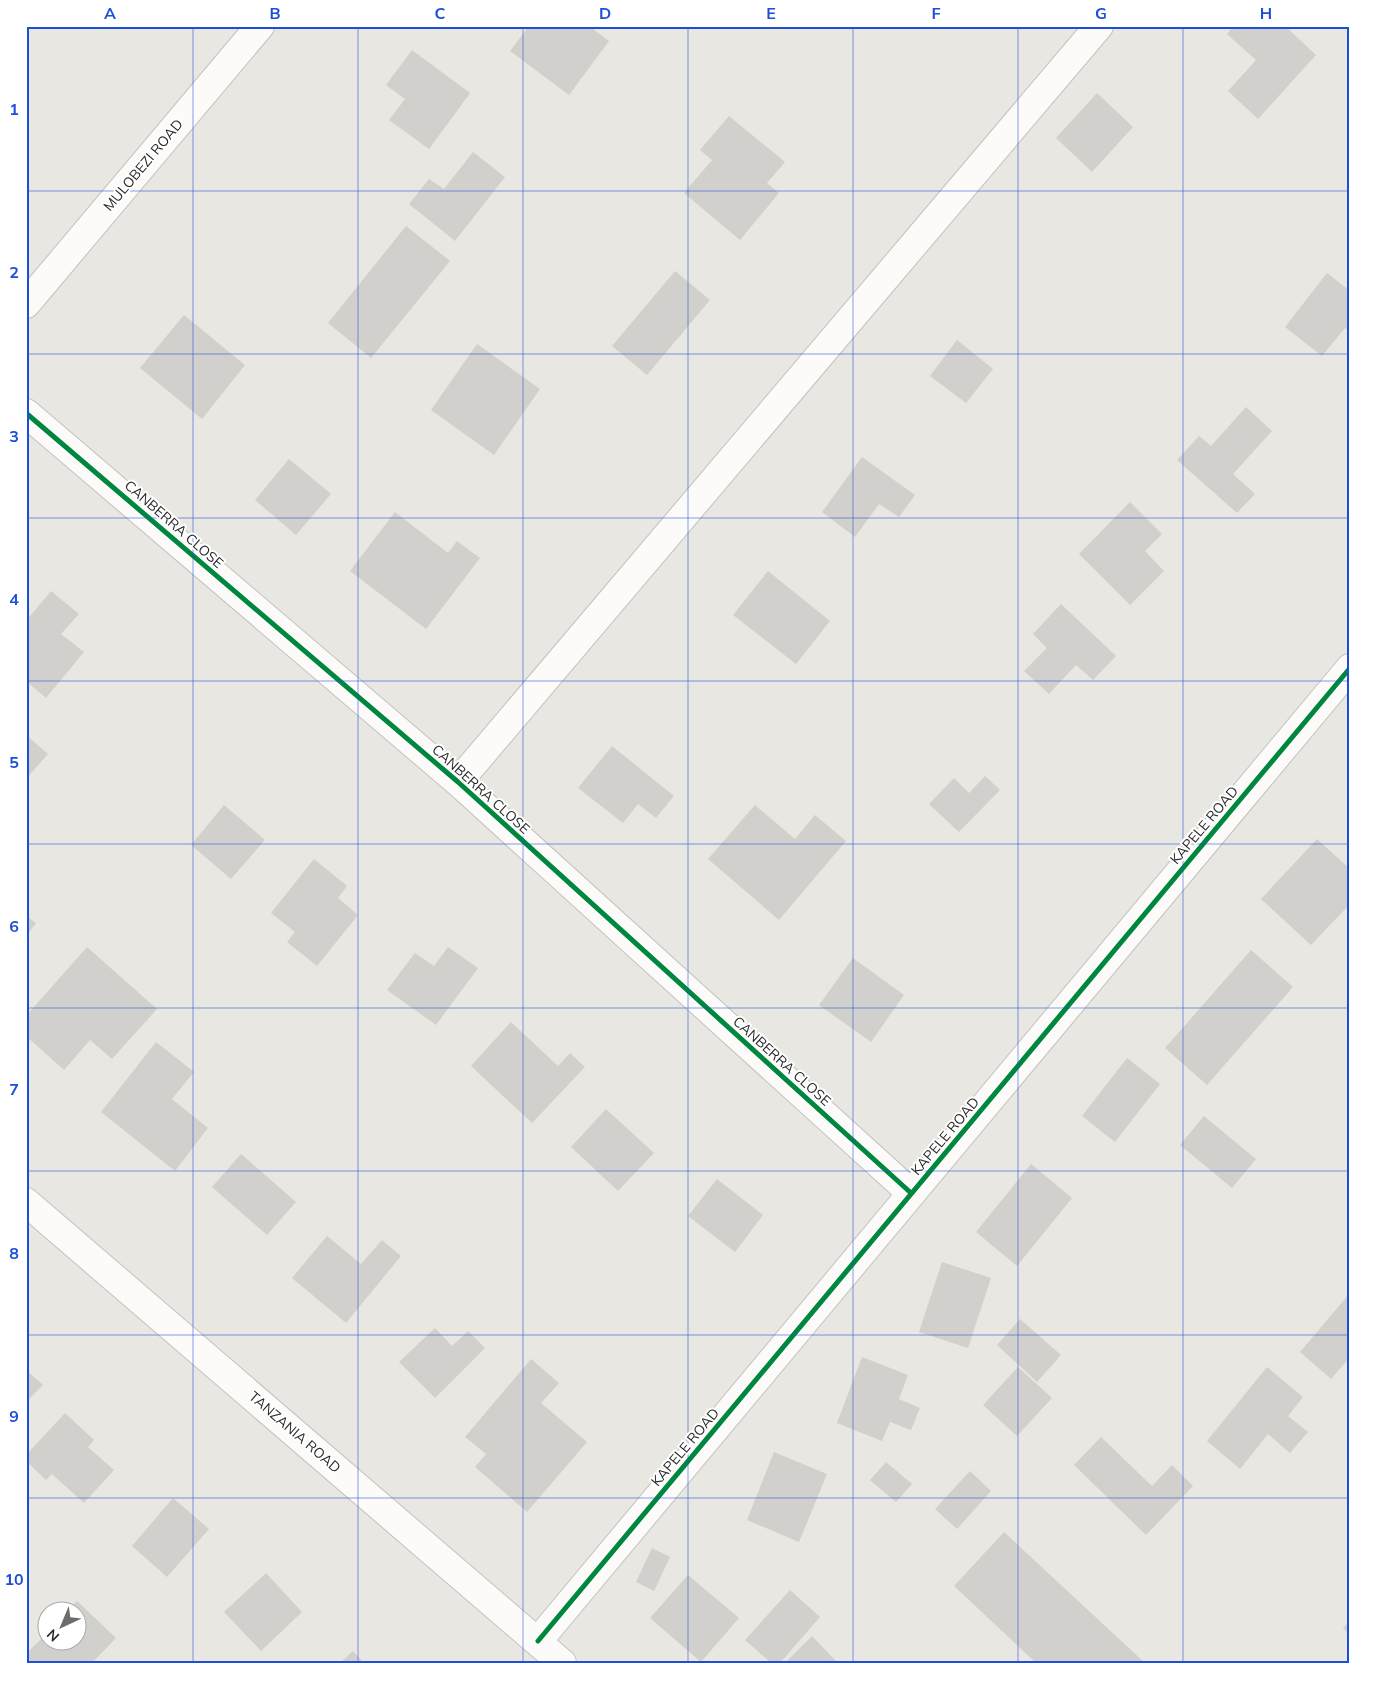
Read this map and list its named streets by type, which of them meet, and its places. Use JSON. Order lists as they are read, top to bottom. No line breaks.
{"streets":{"street":["MULOBEZI ROAD","CANBERRA CLOSE","KAPELE ROAD","TANZANIA ROAD"]},"crossings":[["CANBERRA CLOSE","KAPELE ROAD"],["KAPELE ROAD","TANZANIA ROAD"]],"north":"bottom left","grid":{"columns":["A","B","C","D","E","F","G","H"],"rows":["1","2","3","4","5","6","7","8","9","10"]}}
